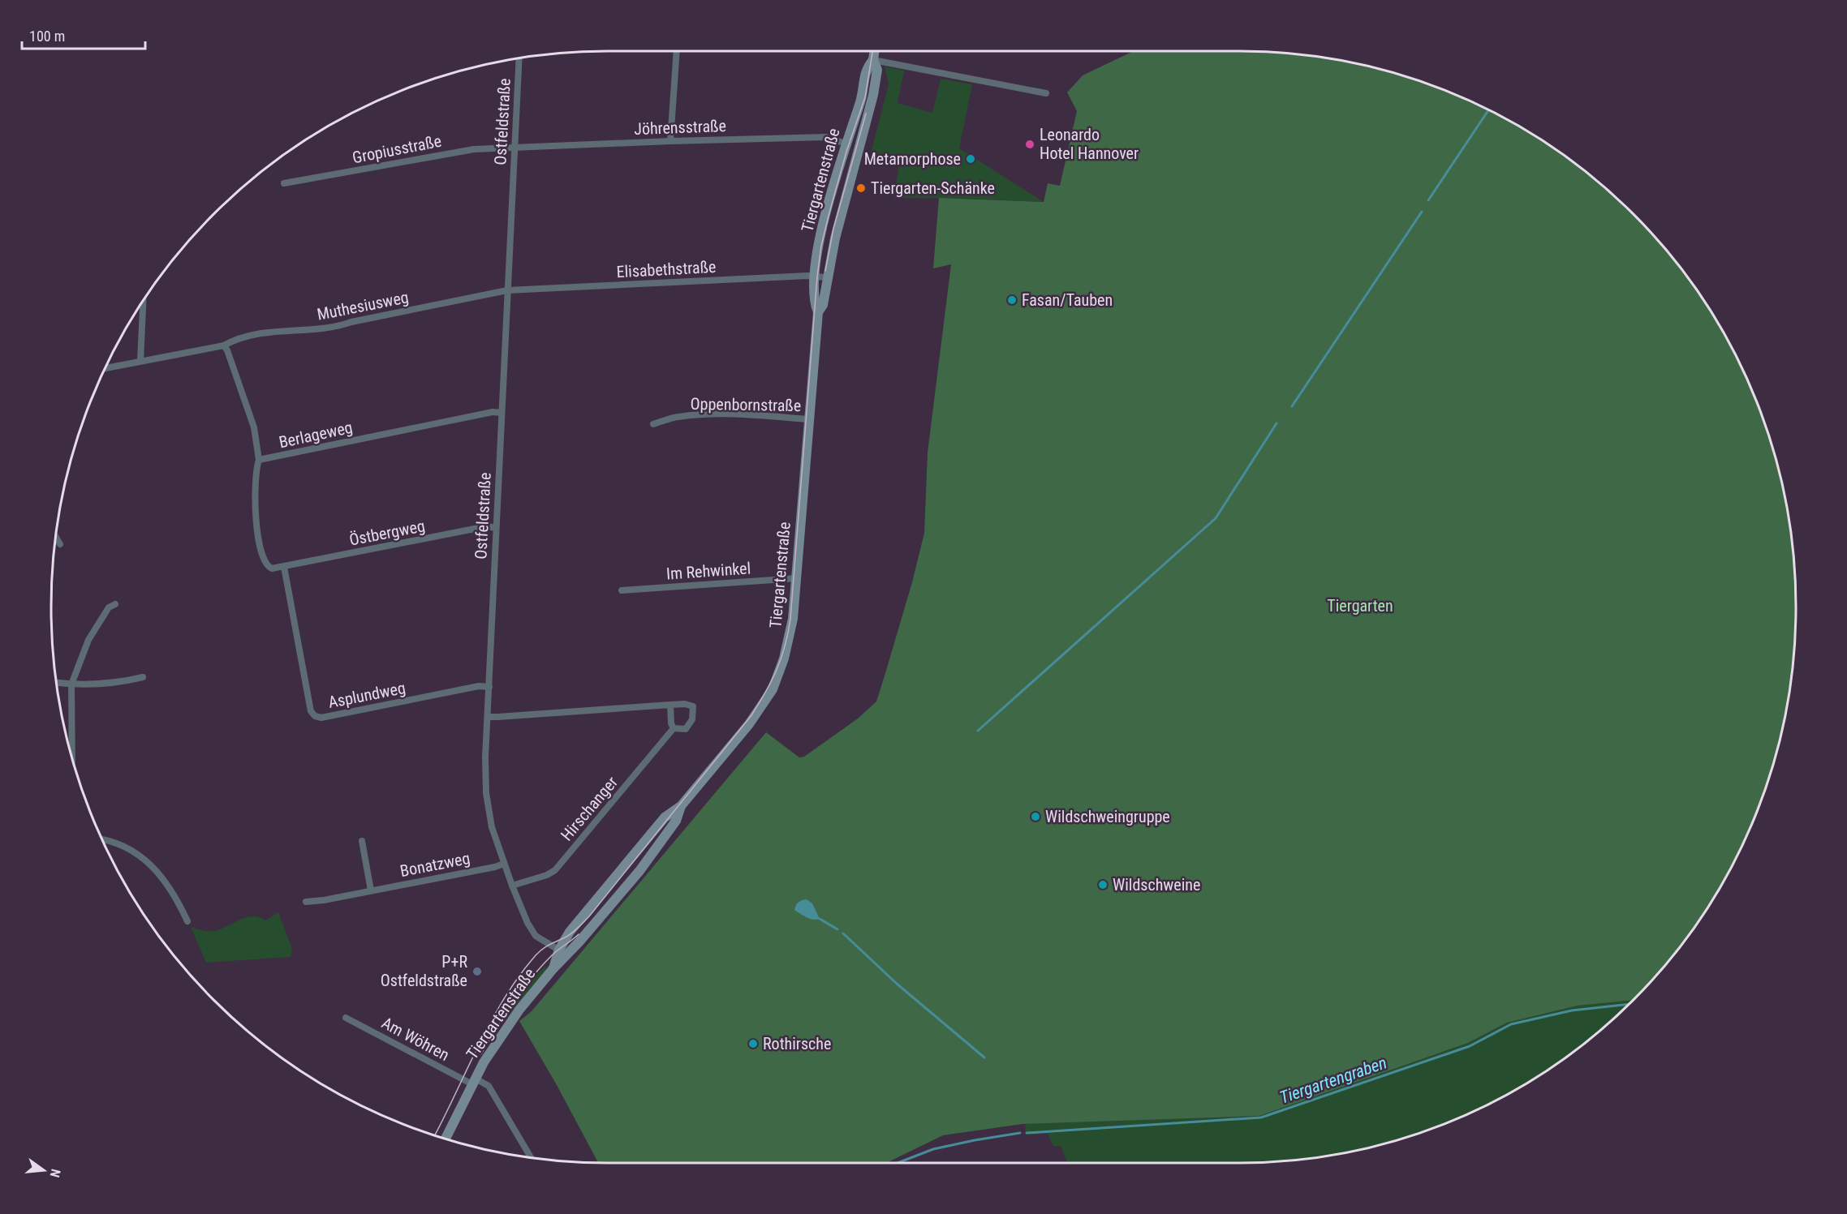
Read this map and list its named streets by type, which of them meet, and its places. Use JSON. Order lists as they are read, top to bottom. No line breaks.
{"streets":{"main road":["Tiergartenstraße"],"street":["Ostfeldstraße","Jöhrensstraße","Gropiusstraße","Elisabethstraße","Muthesiusweg","Oppenbornstraße","Berlageweg","Östbergweg","Im Rehwinkel","Asplundweg","Hirschanger","Bonatzweg","Am Wöhren"]},"crossings":[["Ostfeldstraße","Jöhrensstraße"],["Ostfeldstraße","Gropiusstraße"],["Ostfeldstraße","Tiergartenstraße"],["Ostfeldstraße","Elisabethstraße"],["Ostfeldstraße","Muthesiusweg"],["Ostfeldstraße","Berlageweg"],["Ostfeldstraße","Östbergweg"],["Ostfeldstraße","Asplundweg"],["Ostfeldstraße","Hirschanger"],["Ostfeldstraße","Bonatzweg"],["Jöhrensstraße","Gropiusstraße"],["Jöhrensstraße","Tiergartenstraße"],["Tiergartenstraße","Elisabethstraße"],["Tiergartenstraße","Oppenbornstraße"],["Tiergartenstraße","Im Rehwinkel"],["Tiergartenstraße","Am Wöhren"],["Elisabethstraße","Muthesiusweg"],["Berlageweg","Östbergweg"],["Berlageweg","Asplundweg"],["Östbergweg","Asplundweg"]],"water":["Tiergartengraben"],"parks":["Tiergarten"],"places":["Leonardo Hotel Hannover","Metamorphose","Tiergarten-Schänke","Fasan/Tauben","Wildschweingruppe","Wildschweine","P+R Ostfeldstraße","Rothirsche"],"scale_bar":"100 m","north":"right"}
